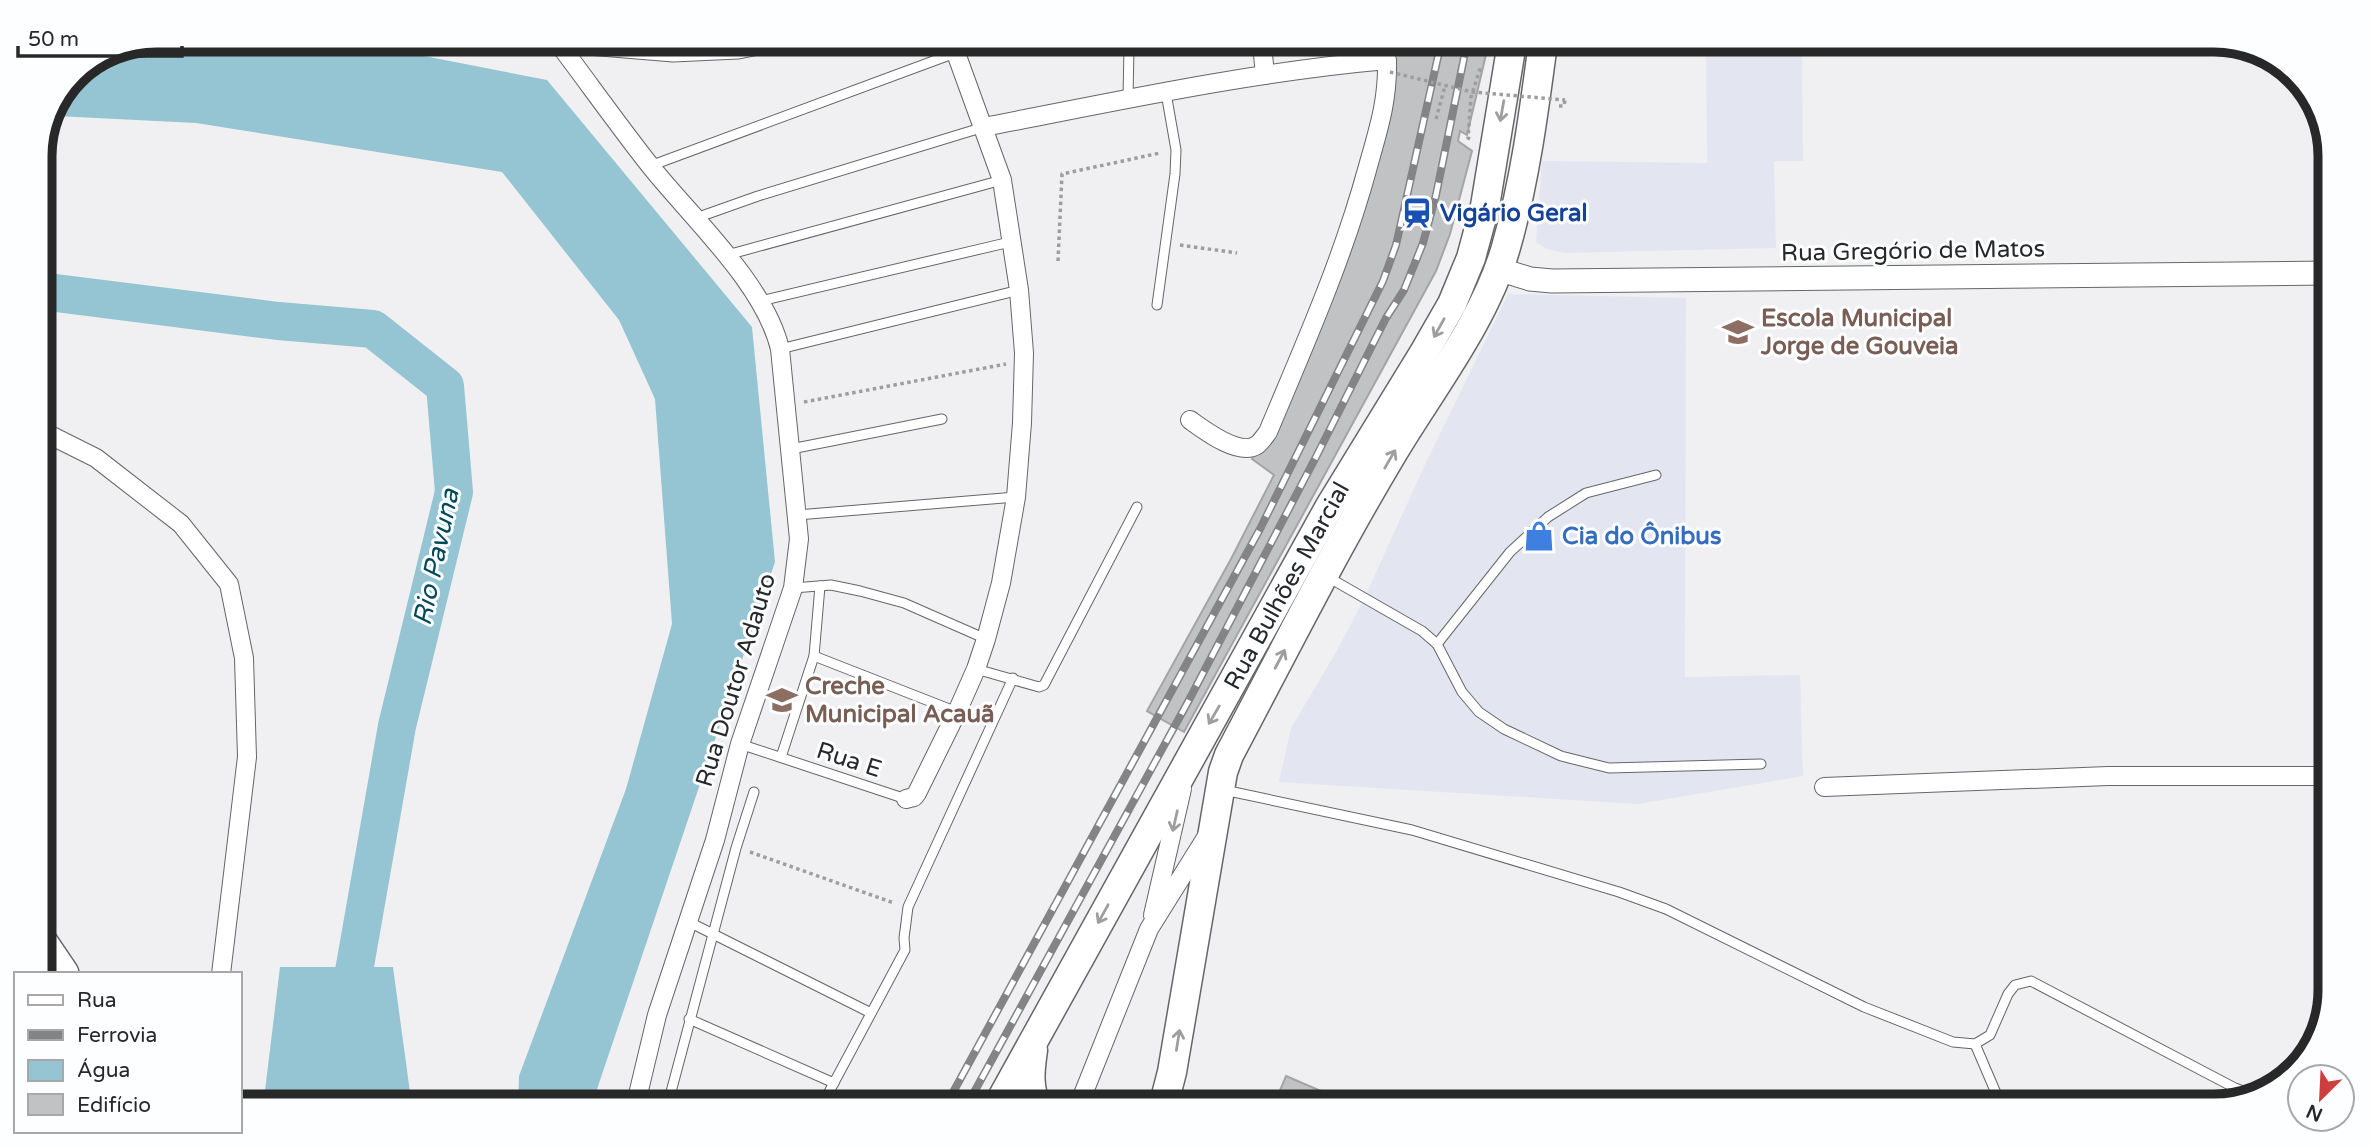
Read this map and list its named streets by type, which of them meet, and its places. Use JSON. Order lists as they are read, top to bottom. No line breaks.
{"streets":{"main road":["Rua Bulhões Marcial"],"street":["Rua Gregório de Matos","Rua Doutor Adauto"],"lane":["Rua E"]},"crossings":[["Rua Gregório de Matos","Rua Bulhões Marcial"],["Rua Doutor Adauto","Rua E"]],"water":["Rio Pavuna"],"places":{"station":["Vigário Geral"],"school or university":["Escola Municipal Jorge de Gouveia","Creche Municipal Acauã"],"shop":["Cia do Ônibus"]},"legend":["Rua","Ferrovia","Água","Edifício"],"scale_bar":"50 m","north":"bottom left"}
